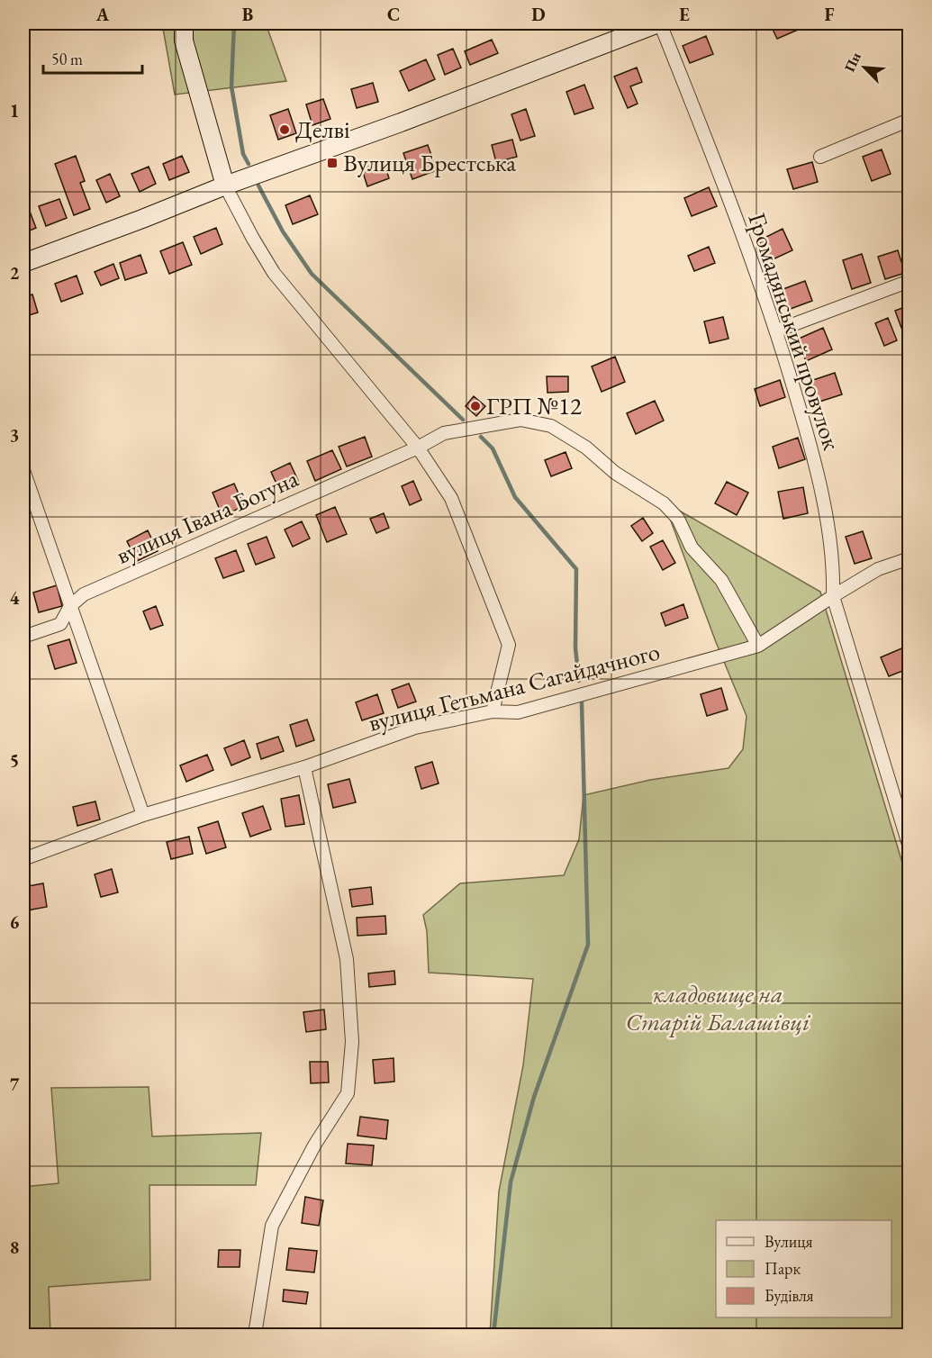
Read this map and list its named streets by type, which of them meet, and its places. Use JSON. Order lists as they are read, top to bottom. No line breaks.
{"streets":{"street":["Громадянський провулок","вулиця Івана Богуна","вулиця Гетьмана Сагайдачного"]},"crossings":[["Громадянський провулок","вулиця Гетьмана Сагайдачного"]],"parks":["кладовище на Старій Балашівці"],"places":{"other":["Делві","ГРП №12"],"transit":["Вулиця Брестська"]},"legend":["Вулиця","Парк","Будівля"],"scale_bar":"50 m","north":"top left","grid":{"columns":["A","B","C","D","E","F"],"rows":["1","2","3","4","5","6","7","8"]}}
